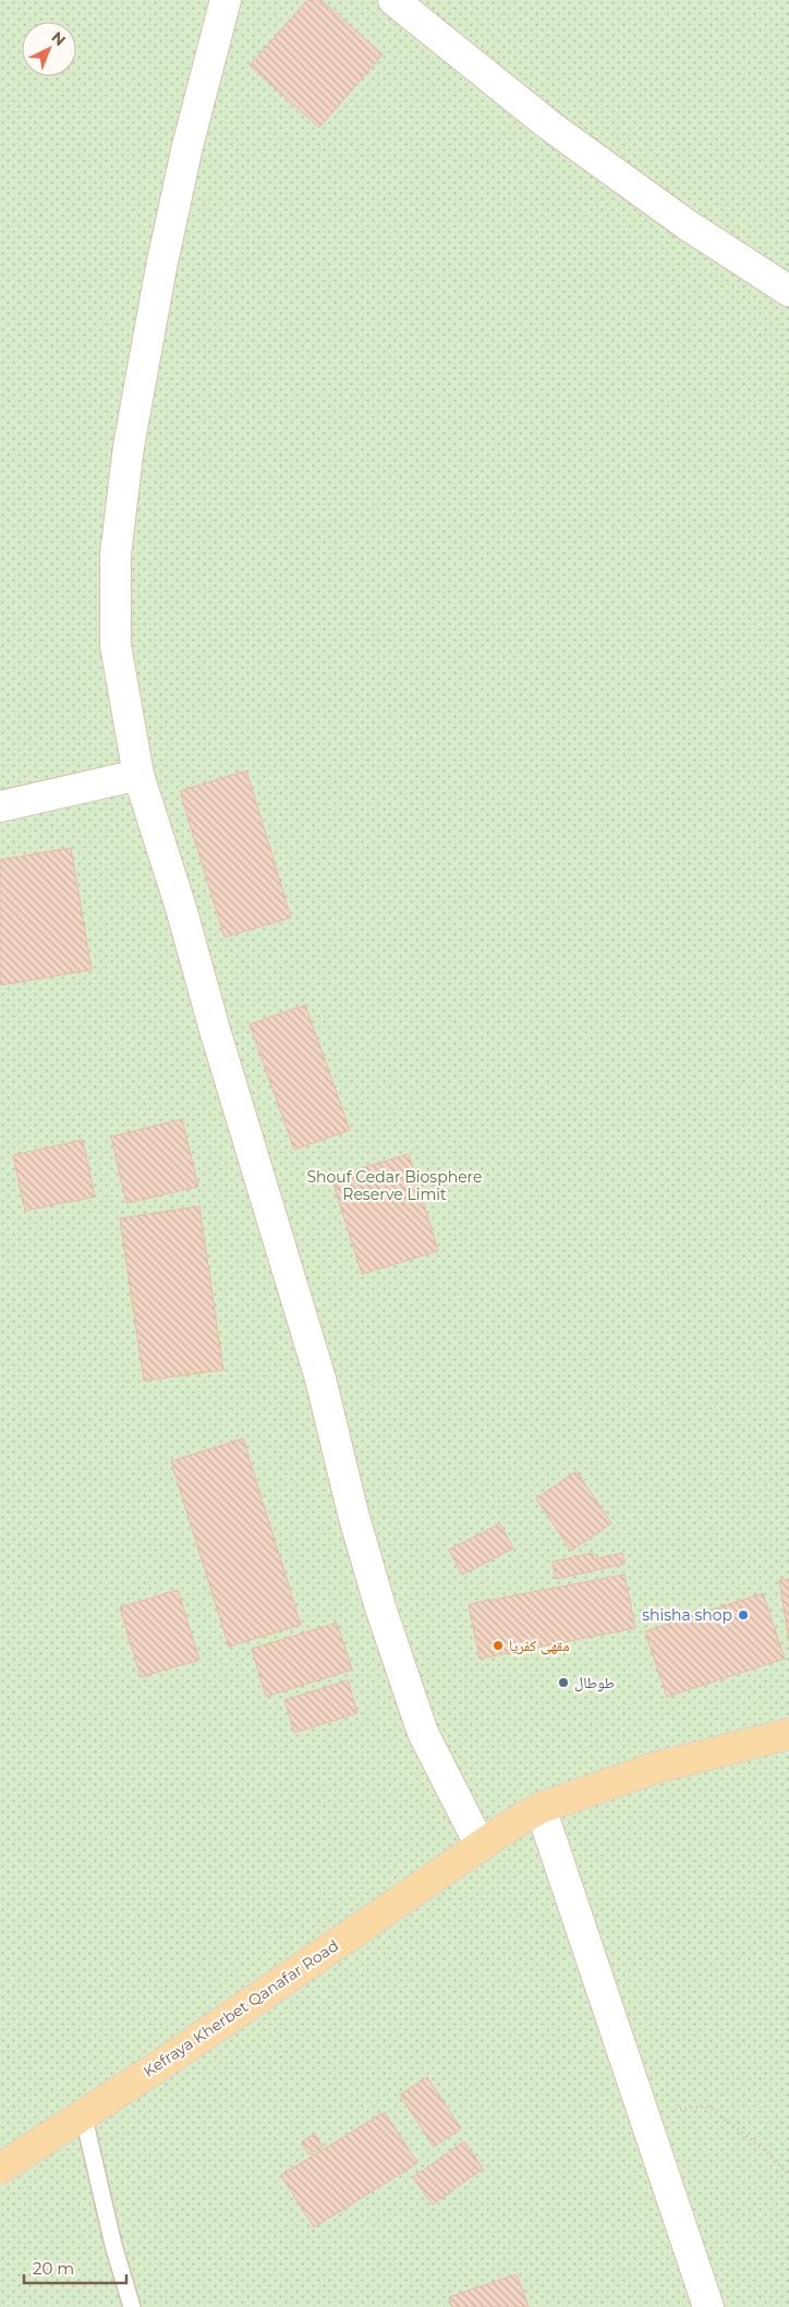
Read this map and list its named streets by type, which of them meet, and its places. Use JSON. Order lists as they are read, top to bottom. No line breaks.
{"streets":{"main road":["Kefraya Kherbet Qanafar Road"]},"parks":["Shouf Cedar Biosphere Reserve Limit"],"places":["shisha shop","مقهى كفريا","طوطال"],"scale_bar":"20 m","north":"top right"}
